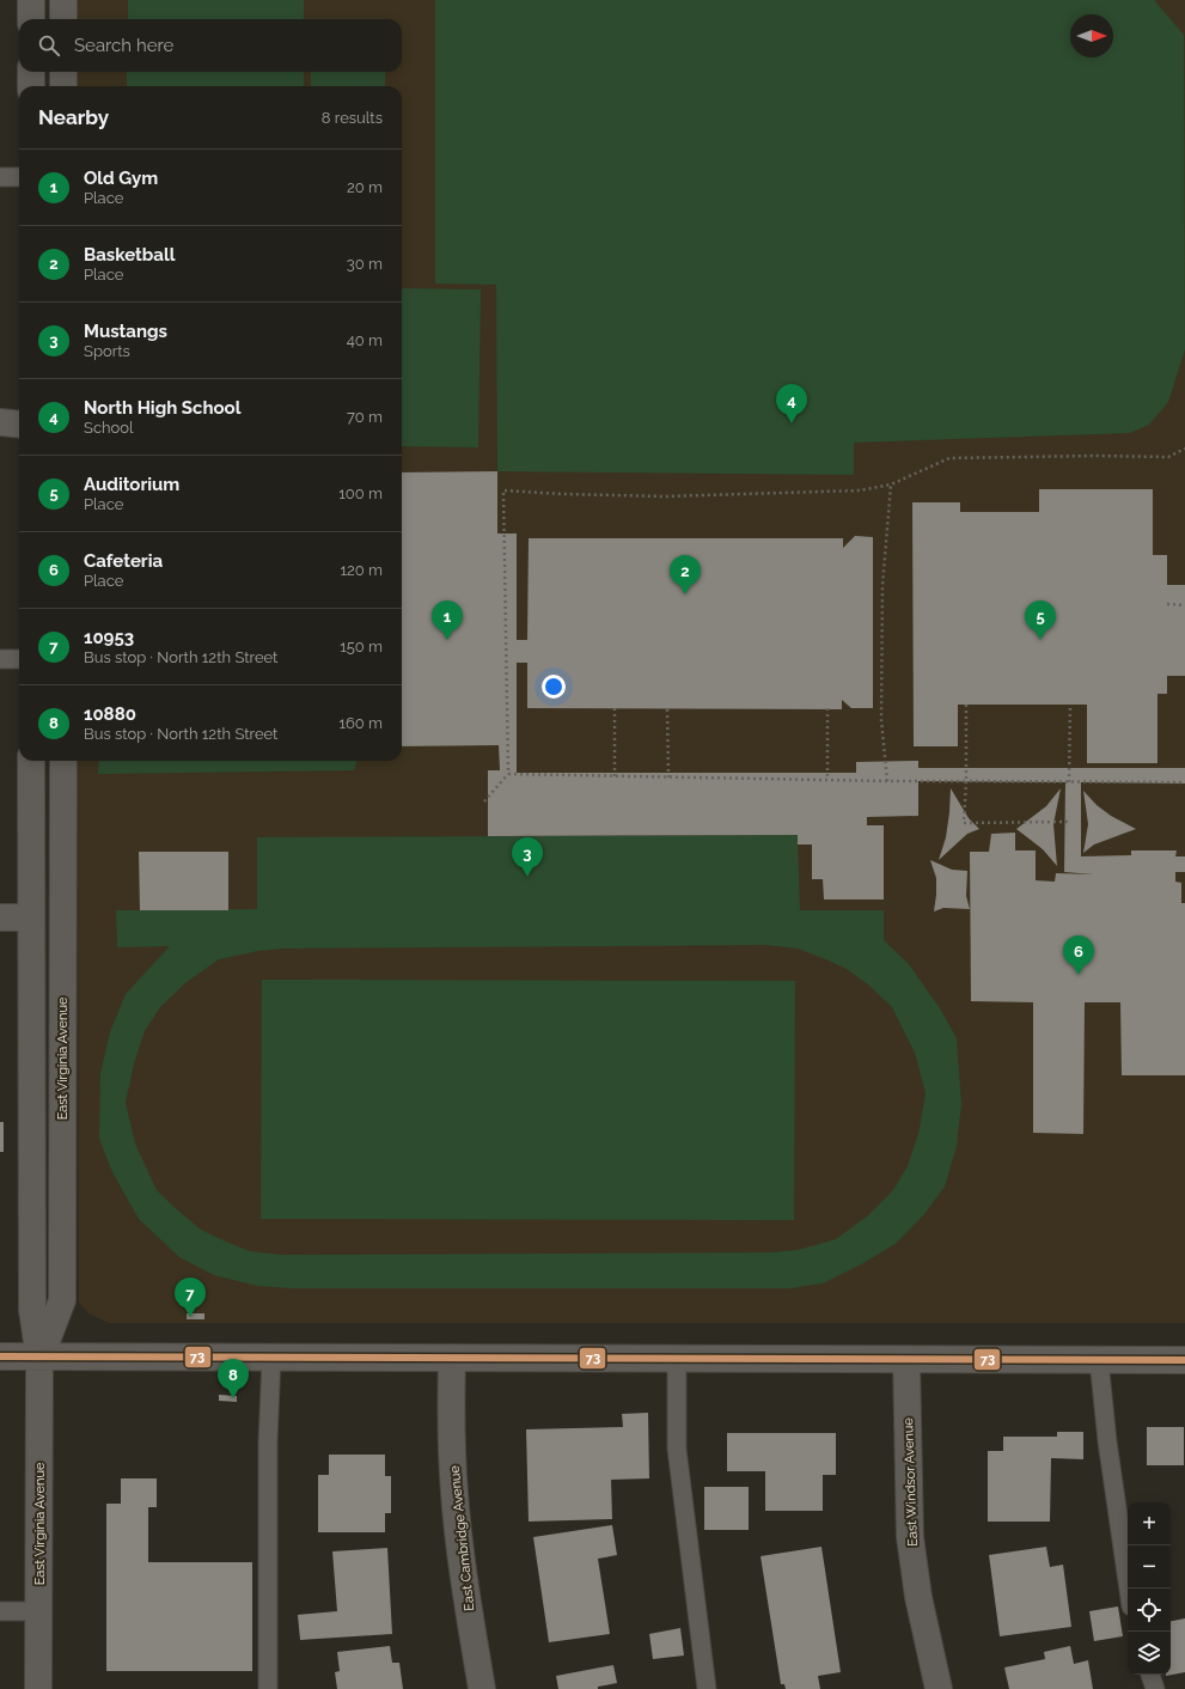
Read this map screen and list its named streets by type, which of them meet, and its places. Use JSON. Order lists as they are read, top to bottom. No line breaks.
{"streets":{"street":["East Virginia Avenue","East Windsor Avenue","East Cambridge Avenue"]},"lines":["transit line 73"],"north":"right","page":{"search":"Search here","heading":["Nearby","8 results"],"list":[{"mark":"1","name":"Old Gym","note":"Place","value":"20 m"},{"mark":"2","name":"Basketball","note":"Place","value":"30 m"},{"mark":"3","name":"Mustangs","note":"Sports","value":"40 m"},{"mark":"4","name":"North High School","note":"School","value":"70 m"},{"mark":"5","name":"Auditorium","note":"Place","value":"100 m"},{"mark":"6","name":"Cafeteria","note":"Place","value":"120 m"},{"mark":"7","name":"10953","note":"Bus stop · North 12th Street","value":"150 m"},{"mark":"8","name":"10880","note":"Bus stop · North 12th Street","value":"160 m"}],"pins":["4","2","1","5","3","6","7","8"],"map_buttons":["+","−"]}}
